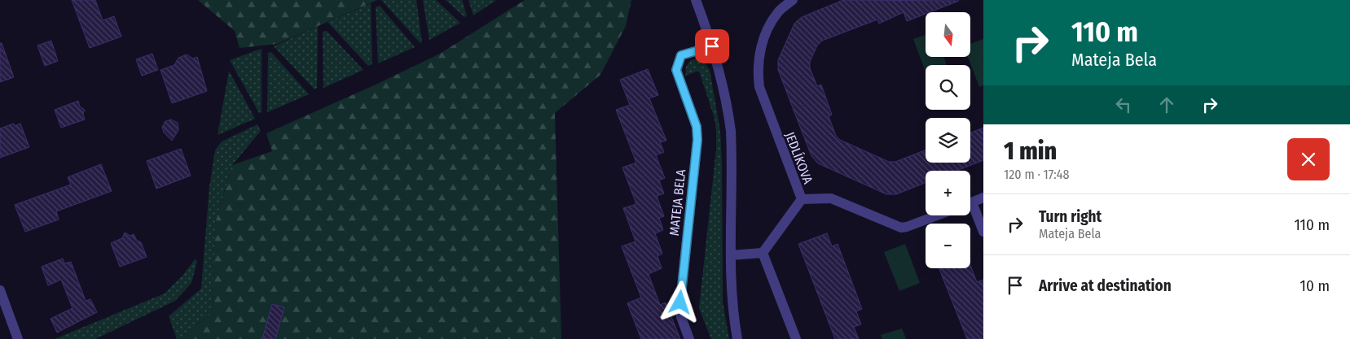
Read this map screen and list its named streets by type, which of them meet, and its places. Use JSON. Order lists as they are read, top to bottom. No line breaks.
{"streets":{"street":["JEDLÍKOVA","MATEJA BELA"]},"north":"bottom","page":{"turn":["110 m","Mateja Bela"],"map_buttons":["+","−"],"heading":["1 min","120 m · 17:48"],"list":[{"name":"Turn right","note":"Mateja Bela","value":"110 m"},{"name":"Arrive at destination","value":"10 m"}]}}
